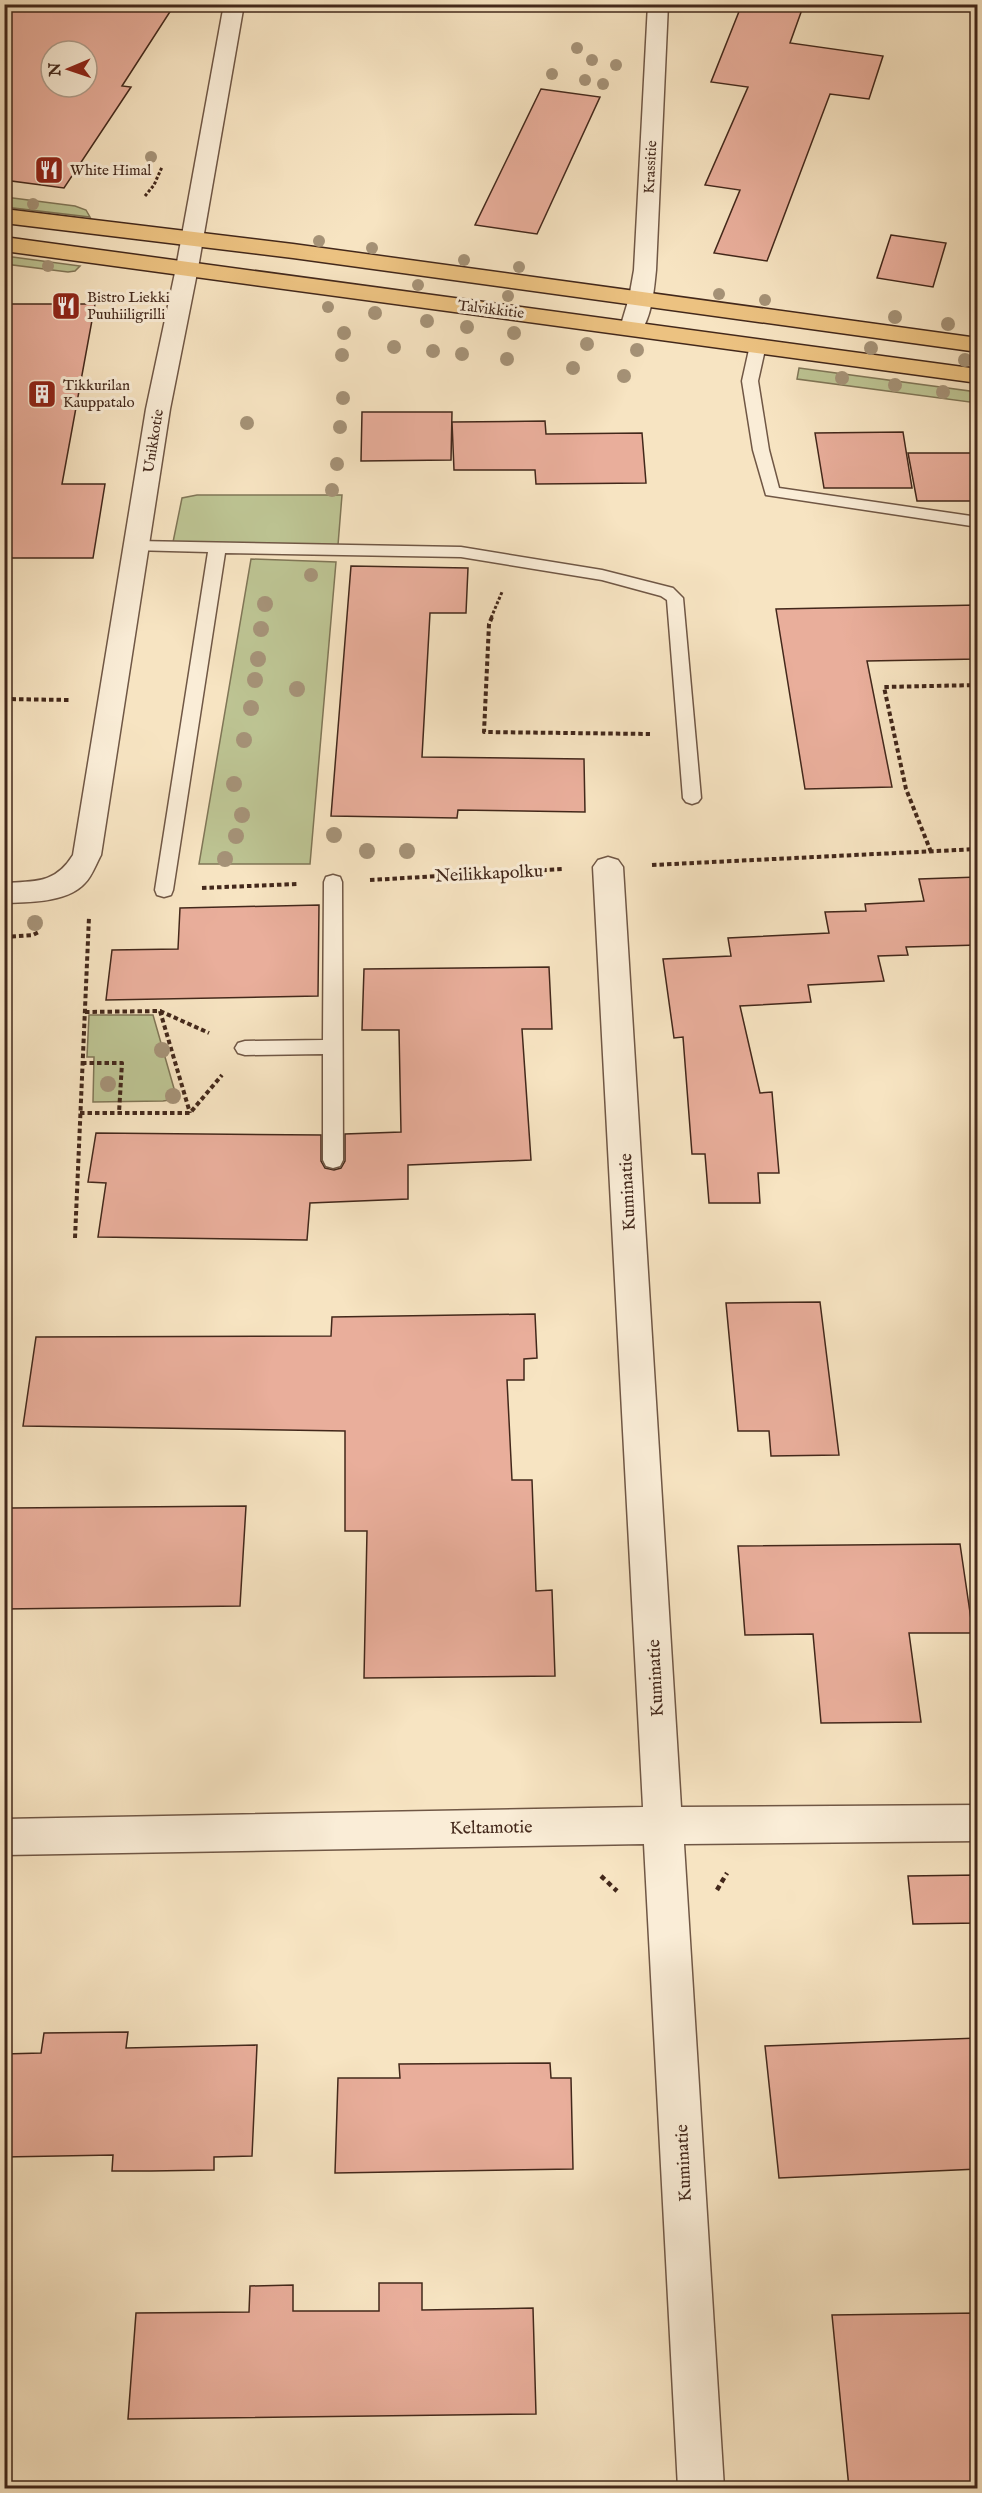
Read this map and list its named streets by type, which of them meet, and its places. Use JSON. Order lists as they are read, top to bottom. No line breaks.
{"streets":{"main road":["Talvikkitie"],"street":["Krassitie","Unikkotie","Kuminatie","Keltamotie"],"path":["Neilikkapolku"]},"crossings":[["Krassitie","Talvikkitie"],["Talvikkitie","Unikkotie"],["Neilikkapolku","Kuminatie"],["Kuminatie","Keltamotie"]],"places":{"restaurant":["White Himal","Bistro Liekki Puuhiiligrilli"],"building":["Tikkurilan Kauppatalo"]},"north":"left"}
